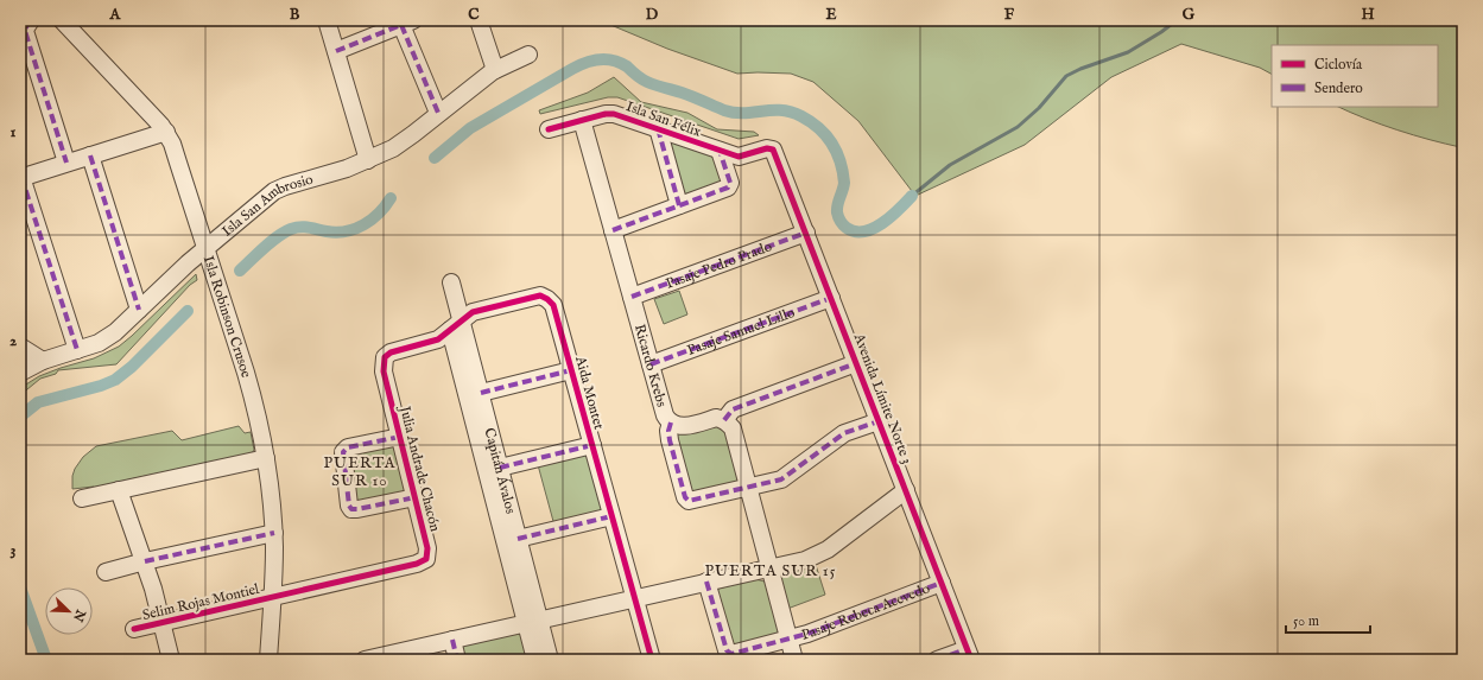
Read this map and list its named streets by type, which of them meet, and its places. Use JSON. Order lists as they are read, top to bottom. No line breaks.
{"streets":{"street":["Isla San Félix","Isla San Ambrosio","Pasaje Pedro Prado","Isla Robinson Crusoe","Pasaje Samuel Lillo","Ricardo Krebs","Aida Montet","Avenida Límite Norte 3","Julia Andrade Chacón","Capitán Ávalos","Selim Rojas Montiel","Pasaje Rebeca Acevedo"]},"crossings":[["Isla San Félix","Ricardo Krebs"],["Isla San Félix","Avenida Límite Norte 3"],["Isla San Ambrosio","Isla Robinson Crusoe"],["Pasaje Pedro Prado","Ricardo Krebs"],["Pasaje Pedro Prado","Avenida Límite Norte 3"],["Isla Robinson Crusoe","Julia Andrade Chacón"],["Isla Robinson Crusoe","Selim Rojas Montiel"],["Pasaje Samuel Lillo","Ricardo Krebs"],["Pasaje Samuel Lillo","Avenida Límite Norte 3"],["Aida Montet","Julia Andrade Chacón"],["Aida Montet","Capitán Ávalos"],["Avenida Límite Norte 3","Pasaje Rebeca Acevedo"],["Julia Andrade Chacón","Capitán Ávalos"],["Julia Andrade Chacón","Selim Rojas Montiel"]],"districts":["PUERTA SUR 10","PUERTA SUR 15"],"legend":["Ciclovía","Sendero"],"scale_bar":"50 m","north":"bottom right","grid":{"columns":["A","B","C","D","E","F","G","H"],"rows":["1","2","3"]}}
